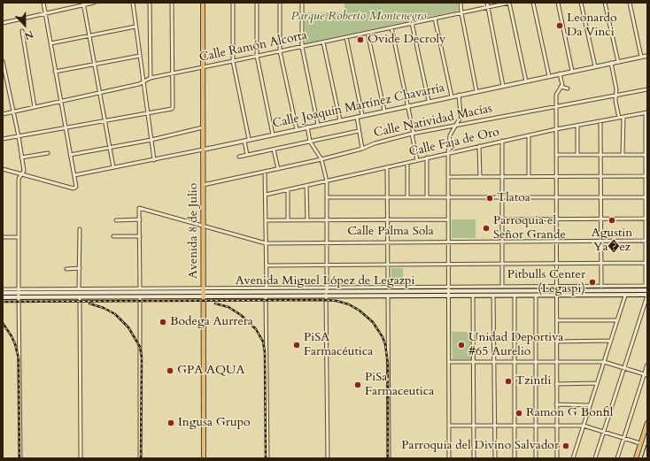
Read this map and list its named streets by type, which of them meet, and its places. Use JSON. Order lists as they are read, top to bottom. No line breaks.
{"streets":{"main road":["Avenida 8 de Julio","Avenida Miguel López de Legazpi"],"street":["Calle Ramón Alcorta","Calle Joaquín Martínez Chavarría","Calle Natividad Macías","Calle Faja de Oro","Calle Palma Sola"]},"crossings":[["Calle Ramón Alcorta","Avenida 8 de Julio"],["Calle Joaquín Martínez Chavarría","Avenida 8 de Julio"],["Calle Natividad Macías","Avenida 8 de Julio"],["Avenida 8 de Julio","Calle Palma Sola"],["Avenida 8 de Julio","Avenida Miguel López de Legazpi"]],"parks":["Parque Roberto Montenegro"],"places":["Leonardo Da Vinci","Ovide Decroly","Tlatoa","Agustin Ya�ez","Parroquia el Señor Grande","Pitbulls Center (Legaspi)","Bodega Aurrera","PiSA Farmacéutica","Unidad Deportiva #65 Aurelio","GPA AQUA","Tzintli","PiSa Farmaceutica","Ramon G Bonfil","Ingusa Grupo","Parroquia del Divino Salvador"],"north":"bottom"}
